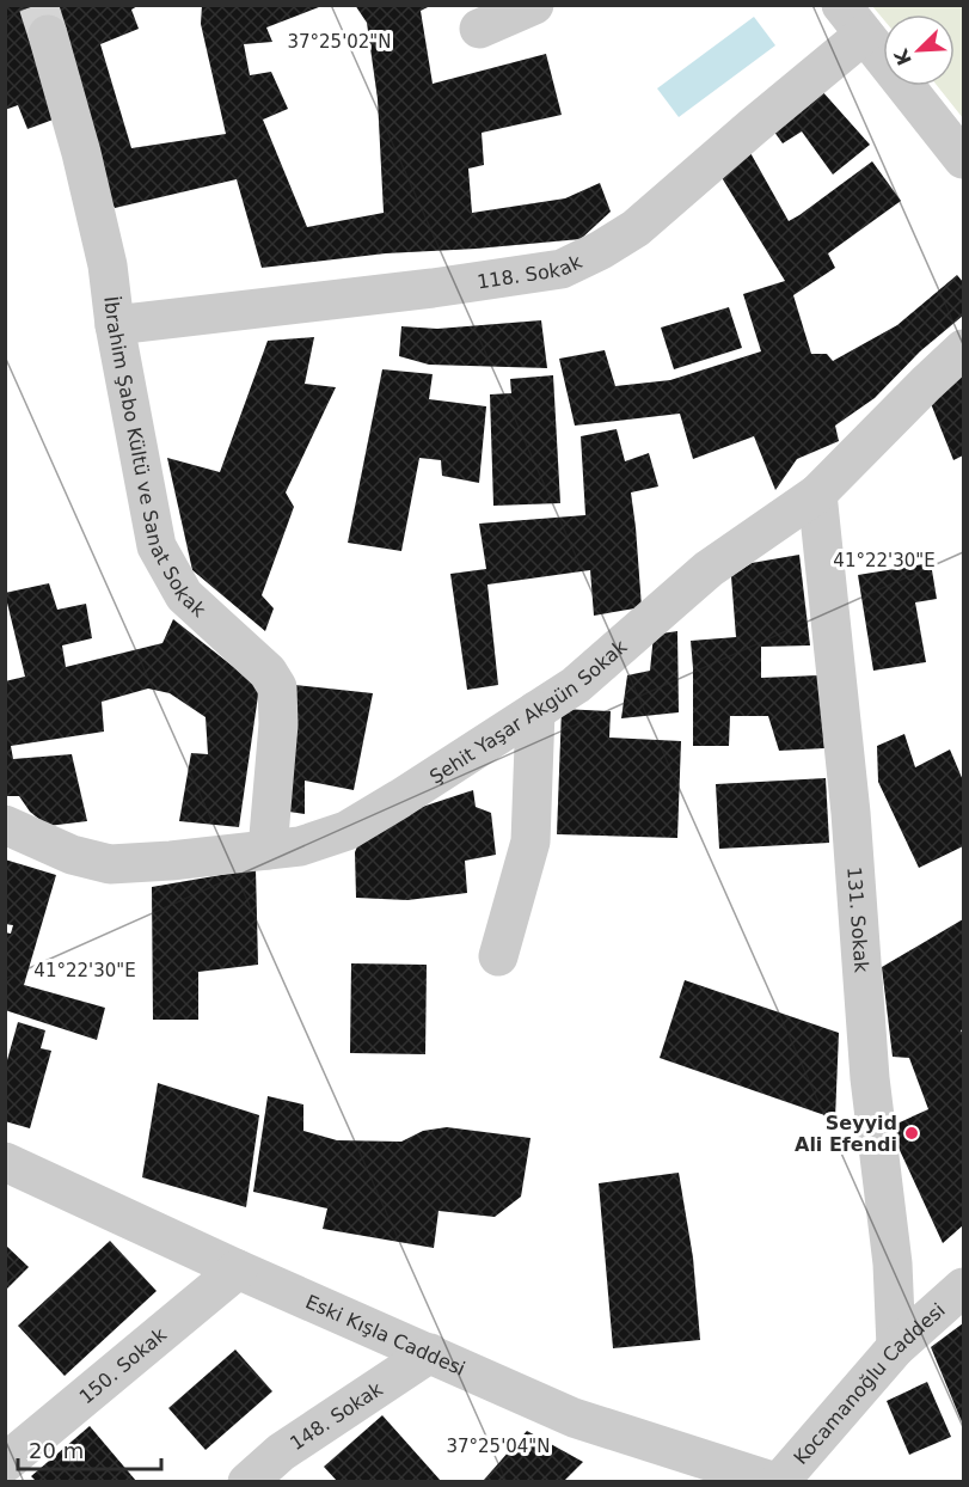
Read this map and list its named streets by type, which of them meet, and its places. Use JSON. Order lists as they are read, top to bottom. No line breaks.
{"streets":{"street":["118. Sokak","İbrahim Şabo Kültü ve Sanat Sokak","Şehit Yaşar Akgün Sokak","131. Sokak","Eski Kışla Caddesi","150. Sokak","Kocamanoğlu Caddesi","148. Sokak"]},"crossings":[["118. Sokak","İbrahim Şabo Kültü ve Sanat Sokak"],["İbrahim Şabo Kültü ve Sanat Sokak","Şehit Yaşar Akgün Sokak"],["Şehit Yaşar Akgün Sokak","131. Sokak"],["131. Sokak","Kocamanoğlu Caddesi"],["Eski Kışla Caddesi","150. Sokak"],["Eski Kışla Caddesi","Kocamanoğlu Caddesi"],["Eski Kışla Caddesi","148. Sokak"]],"places":["Seyyid Ali Efendi"],"scale_bar":"20 m","north":"bottom left","coordinates":["37°25'02\"N","41°22'30\"E","37°25'04\"N"]}
